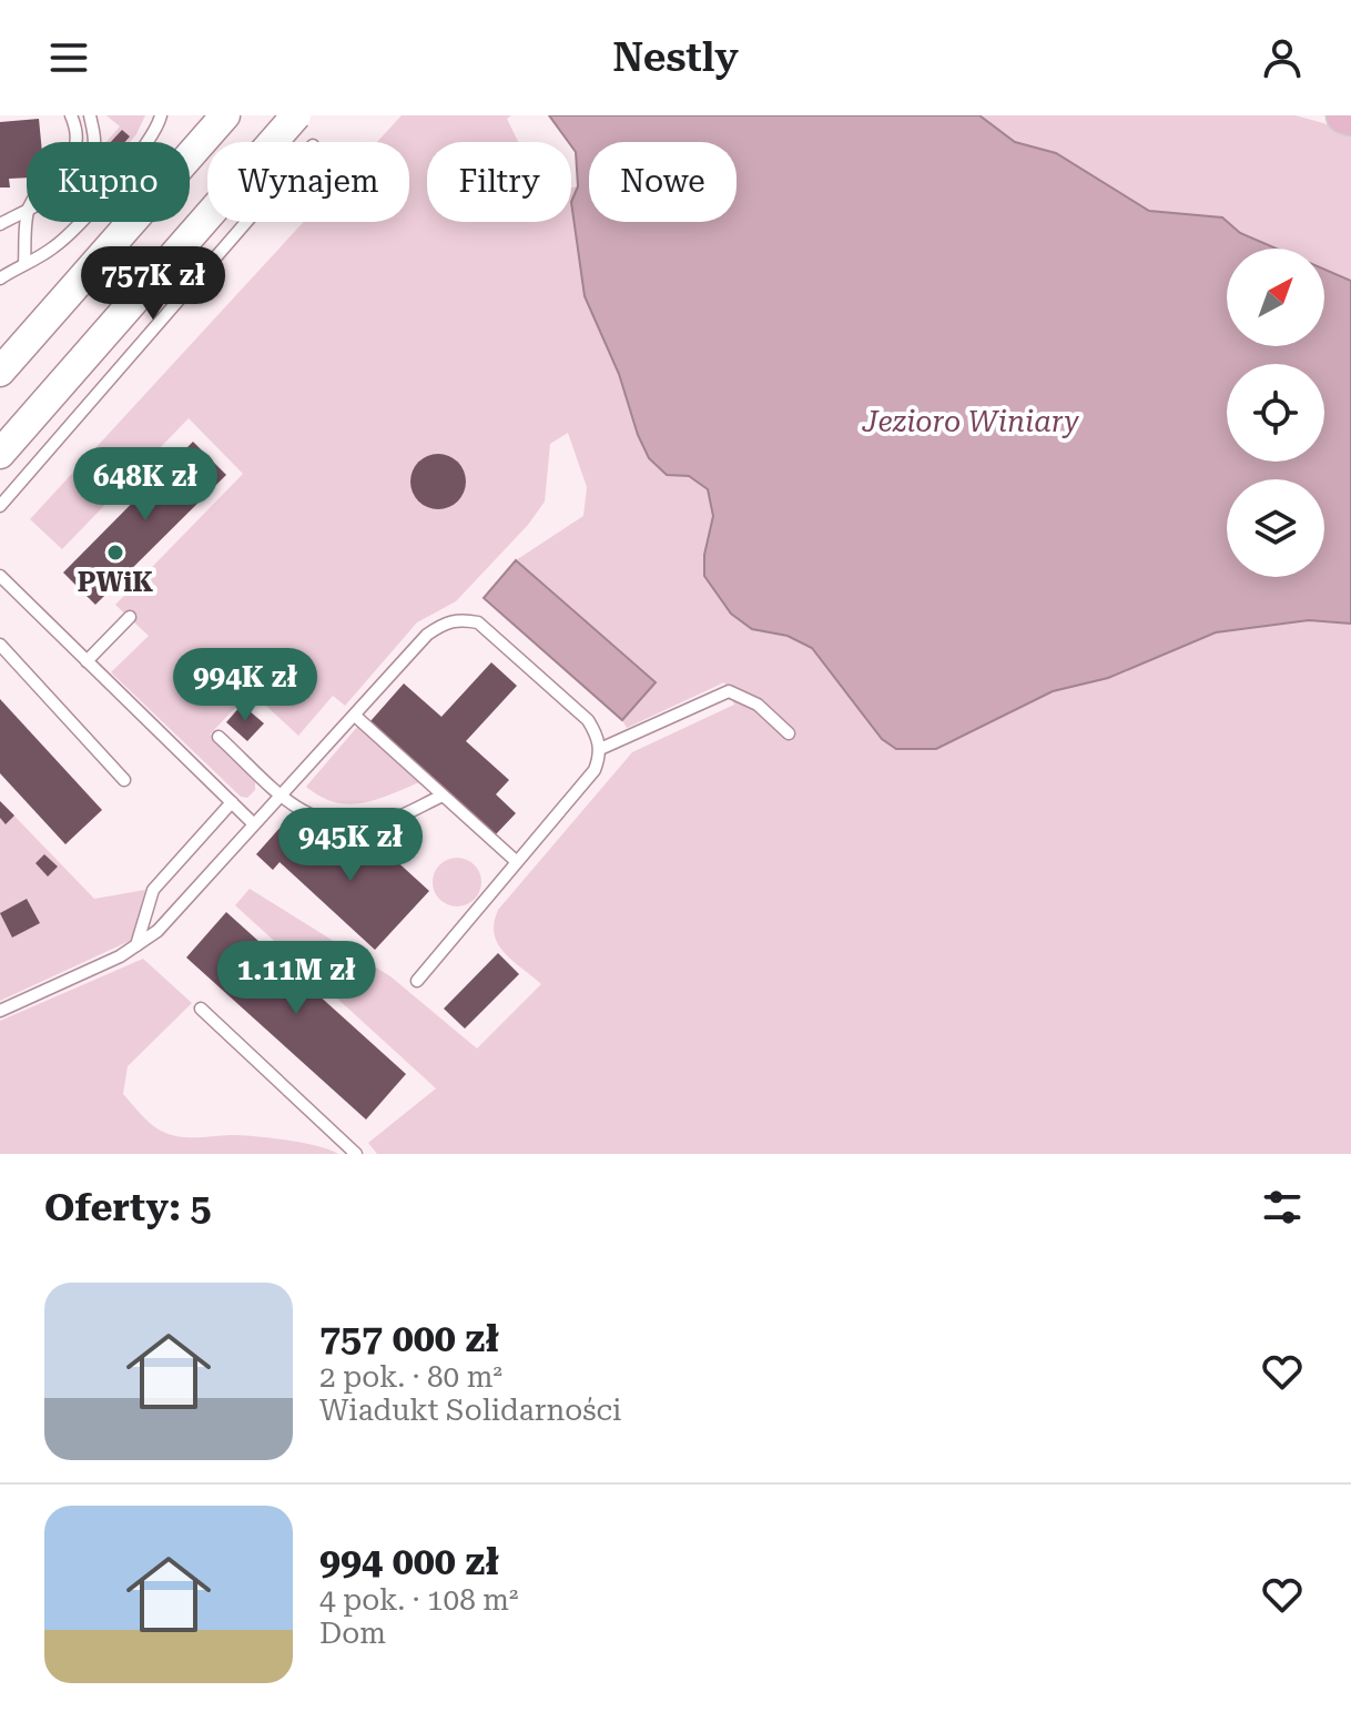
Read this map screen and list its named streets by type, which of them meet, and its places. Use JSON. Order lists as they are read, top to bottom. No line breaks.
{"water":["Jezioro Winiary"],"places":["PWiK"],"north":"top right","page":{"header":"Nestly","chip":["Kupno","Wynajem","Filtry","Nowe"],"price":["757K zł","648K zł","994K zł","945K zł","1.11M zł"],"heading":"Oferty: 5","list":[{"name":"757 000 zł","note":"2 pok. · 80 m² · Wiadukt Solidarności"},{"name":"994 000 zł","note":"4 pok. · 108 m² · Dom"}]}}
